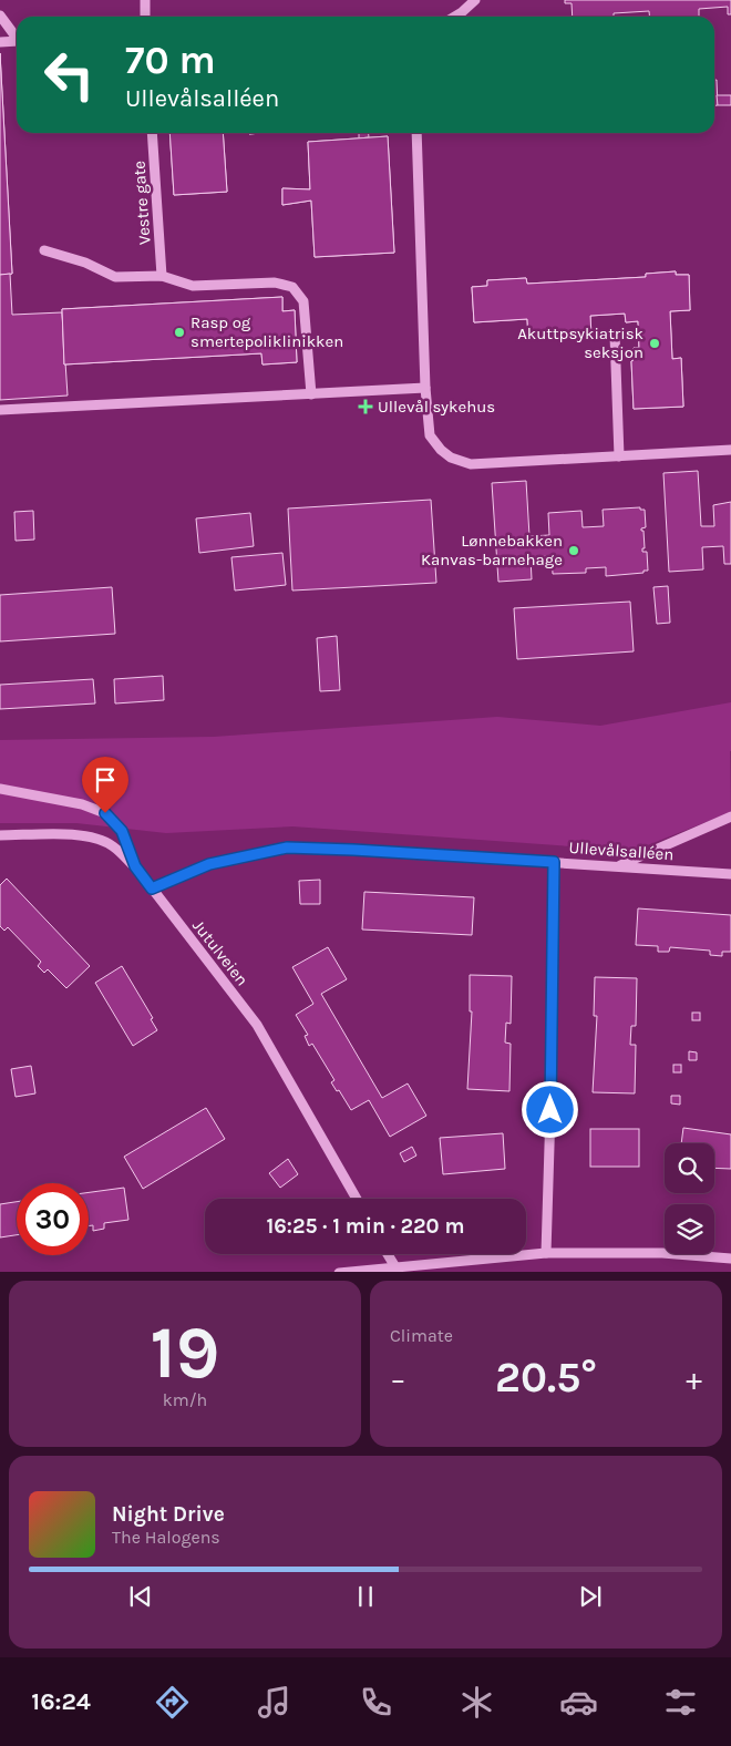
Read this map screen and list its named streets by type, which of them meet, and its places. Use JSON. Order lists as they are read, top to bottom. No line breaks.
{"streets":{"street":["Vestre gate","Ullevålsalléen","Jutulveien"]},"crossings":[["Ullevålsalléen","Jutulveien"]],"places":{"other":["Rasp og smertepoliklinikken","Akuttpsykiatrisk seksjon","Lønnebakken Kanvas-barnehage"],"health":["Ullevål sykehus"]},"page":{"turn":["70 m","Ullevålsalléen"],"limit":"30","trip":"16:25 · 1 min · 220 m","tile":[["19","km/h"],"Climate"],"heat":["−","20.5°","+"],"song":["Night Drive","The Halogens"],"tabs":"16:24"}}
